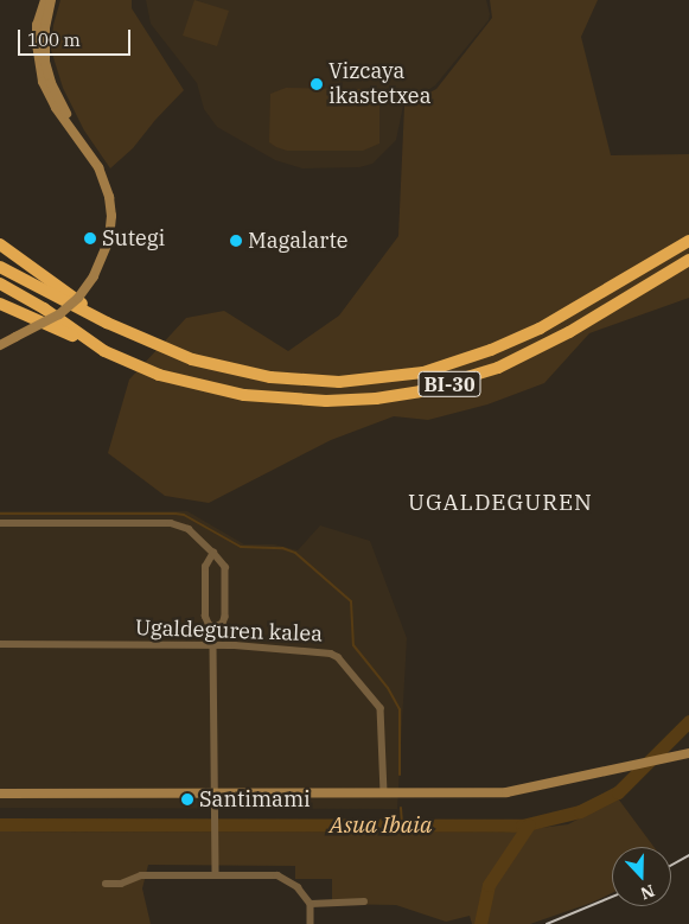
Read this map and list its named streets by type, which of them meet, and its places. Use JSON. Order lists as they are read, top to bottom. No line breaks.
{"streets":{"highway":["BI-30"],"street":["Ugaldeguren kalea"]},"districts":["UGALDEGUREN"],"water":["Asua Ibaia"],"places":["Vizcaya ikastetxea","Sutegi","Magalarte","Santimami"],"scale_bar":"100 m","north":"bottom"}
